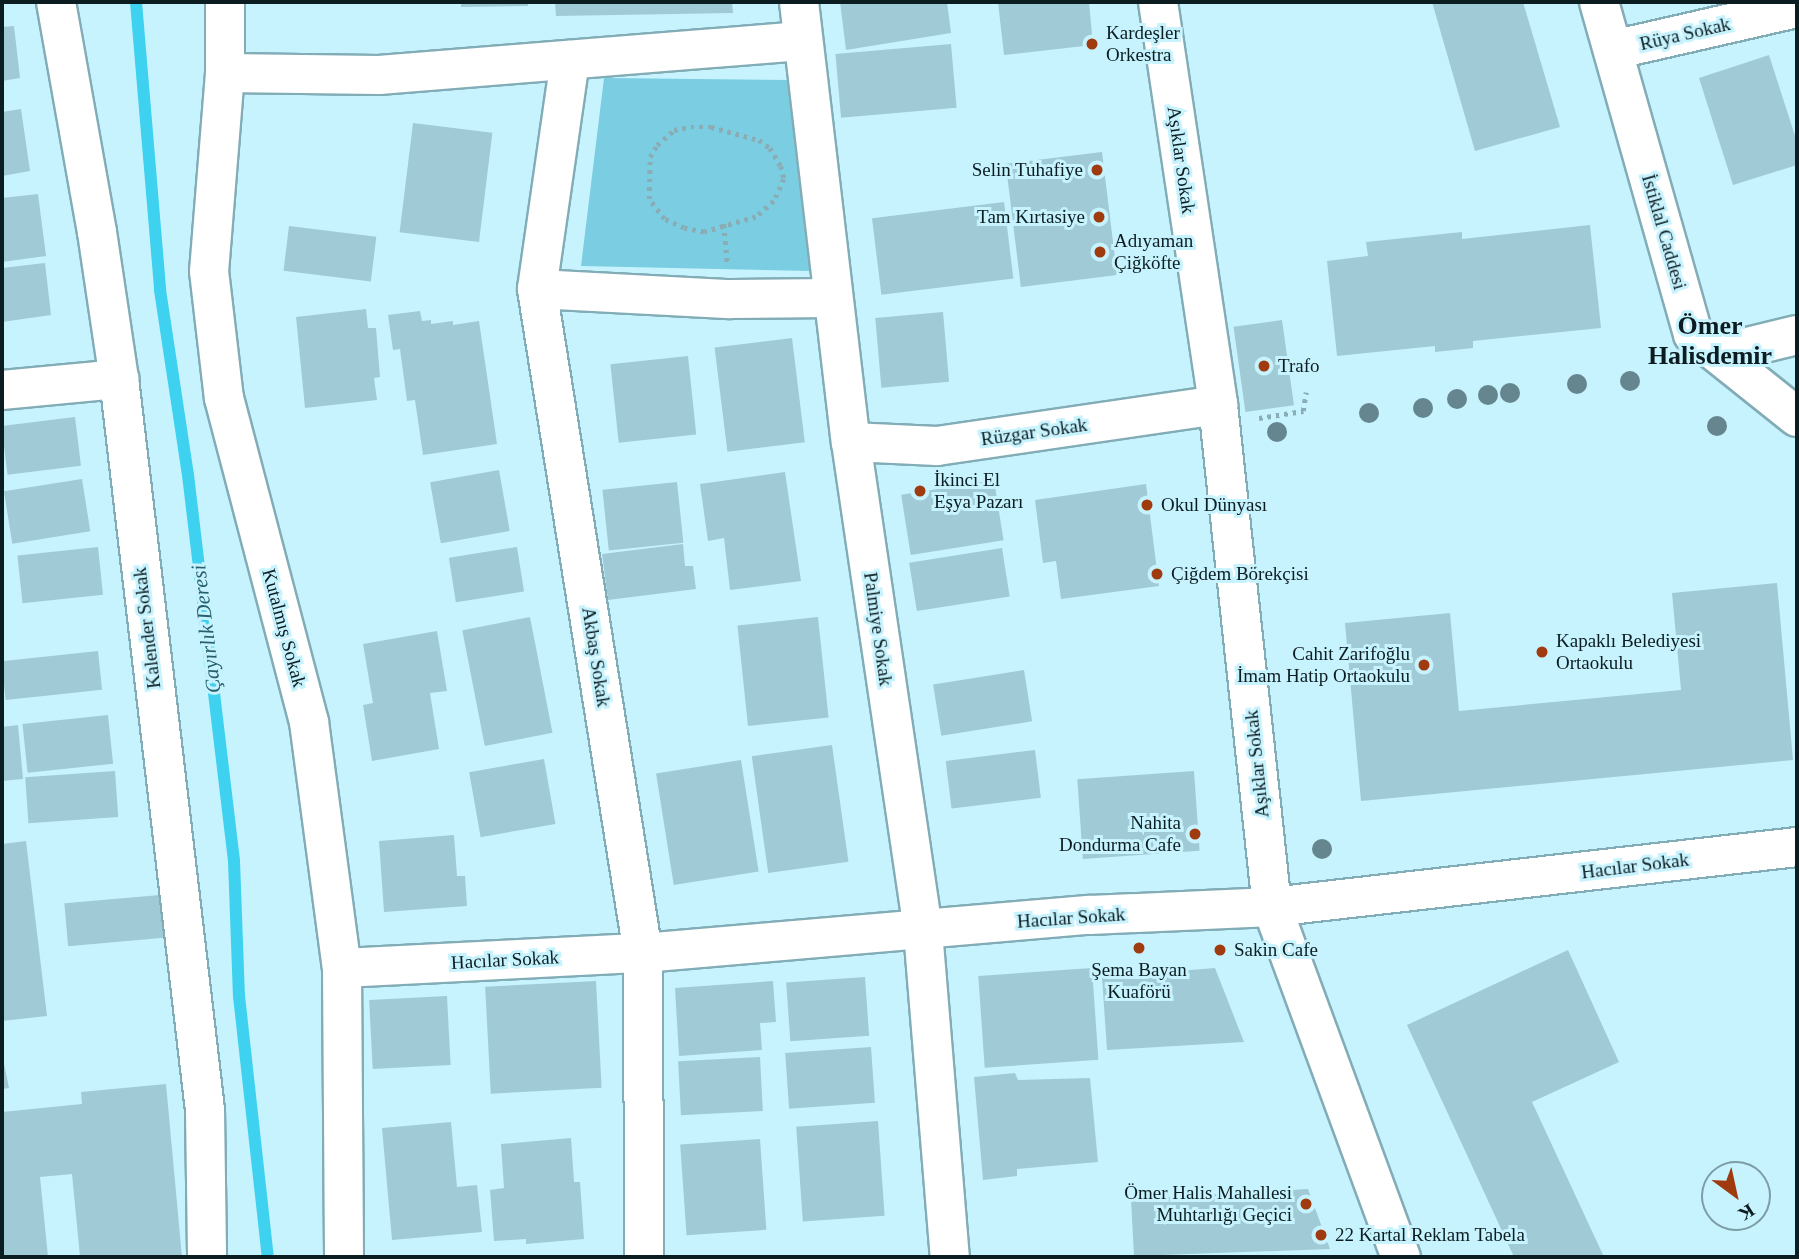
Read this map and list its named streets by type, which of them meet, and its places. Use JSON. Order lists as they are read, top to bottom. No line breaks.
{"streets":{"street":["Rüya Sokak","Aşıklar Sokak","İstiklal Caddesi","Rüzgar Sokak","Kalender Sokak","Kutalmış Sokak","Palmiye Sokak","Akbaş Sokak","Hacılar Sokak"]},"crossings":[["Rüya Sokak","İstiklal Caddesi"],["Aşıklar Sokak","Rüzgar Sokak"],["Aşıklar Sokak","Hacılar Sokak"],["Rüzgar Sokak","Palmiye Sokak"],["Kutalmış Sokak","Hacılar Sokak"],["Palmiye Sokak","Hacılar Sokak"],["Akbaş Sokak","Hacılar Sokak"]],"districts":["Ömer Halisdemir"],"water":["Çayırlık Deresi"],"places":["Kardeşler Orkestra","Selin Tuhafiye","Tam Kırtasiye","Adıyaman Çiğköfte","Trafo","İkinci El Eşya Pazarı","Okul Dünyası","Çiğdem Börekçisi","Kapaklı Belediyesi Ortaokulu","Cahit Zarifoğlu İmam Hatip Ortaokulu","Nahita Dondurma Cafe","Şema Bayan Kuaförü","Sakin Cafe","Ömer Halis Mahallesi Muhtarlığı Geçici","22 Kartal Reklam Tabela"],"north":"bottom right"}
